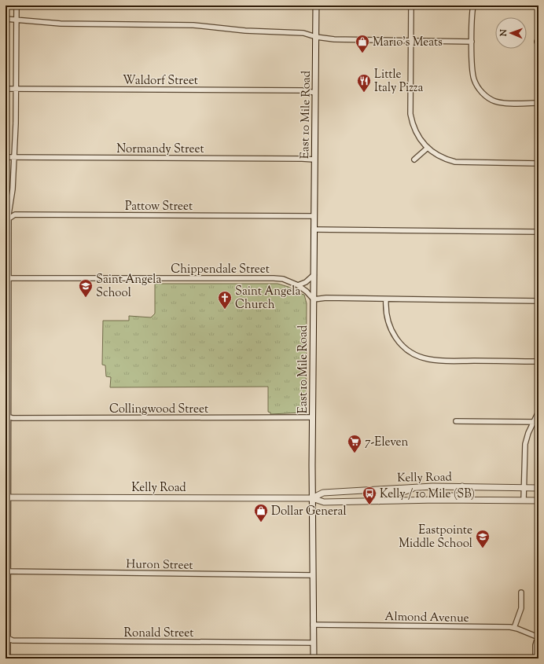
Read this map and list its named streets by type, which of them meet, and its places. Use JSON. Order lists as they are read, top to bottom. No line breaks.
{"streets":{"street":["Waldorf Street","East 10 Mile Road","Normandy Street","Pattow Street","Chippendale Street","Collingwood Street","Kelly Road","Huron Street","Almond Avenue","Ronald Street"]},"crossings":[["Waldorf Street","East 10 Mile Road"],["East 10 Mile Road","Normandy Street"],["East 10 Mile Road","Pattow Street"],["East 10 Mile Road","Chippendale Street"],["East 10 Mile Road","Collingwood Street"],["East 10 Mile Road","Kelly Road"],["East 10 Mile Road","Huron Street"],["East 10 Mile Road","Almond Avenue"],["East 10 Mile Road","Ronald Street"]],"places":{"shop":["Mario's Meats","Dollar General"],"restaurant":["Little Italy Pizza"],"school or university":["Saint Angela School","Eastpointe Middle School"],"church":["Saint Angela Church"],"supermarket":["7-Eleven"],"bus stop":["Kelly / 10 Mile (SB)"]},"north":"left"}
